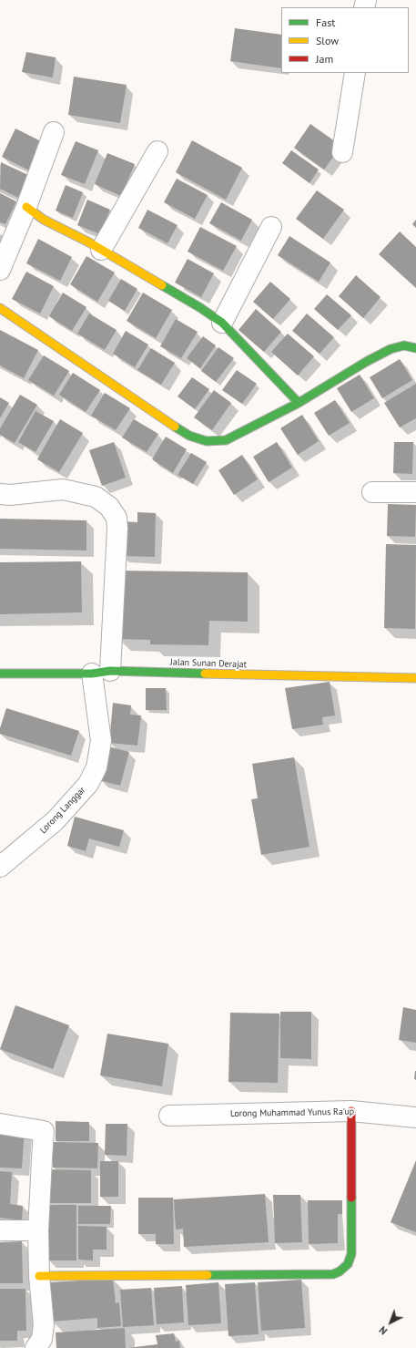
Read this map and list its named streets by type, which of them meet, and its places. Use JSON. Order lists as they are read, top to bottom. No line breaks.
{"streets":{"street":["Jalan Sunan Derajat","Lorong Langgar","Lorong Muhammad Yunus Ra'up"]},"crossings":[["Jalan Sunan Derajat","Lorong Langgar"]],"legend":["Fast","Slow","Jam"],"north":"bottom left"}
